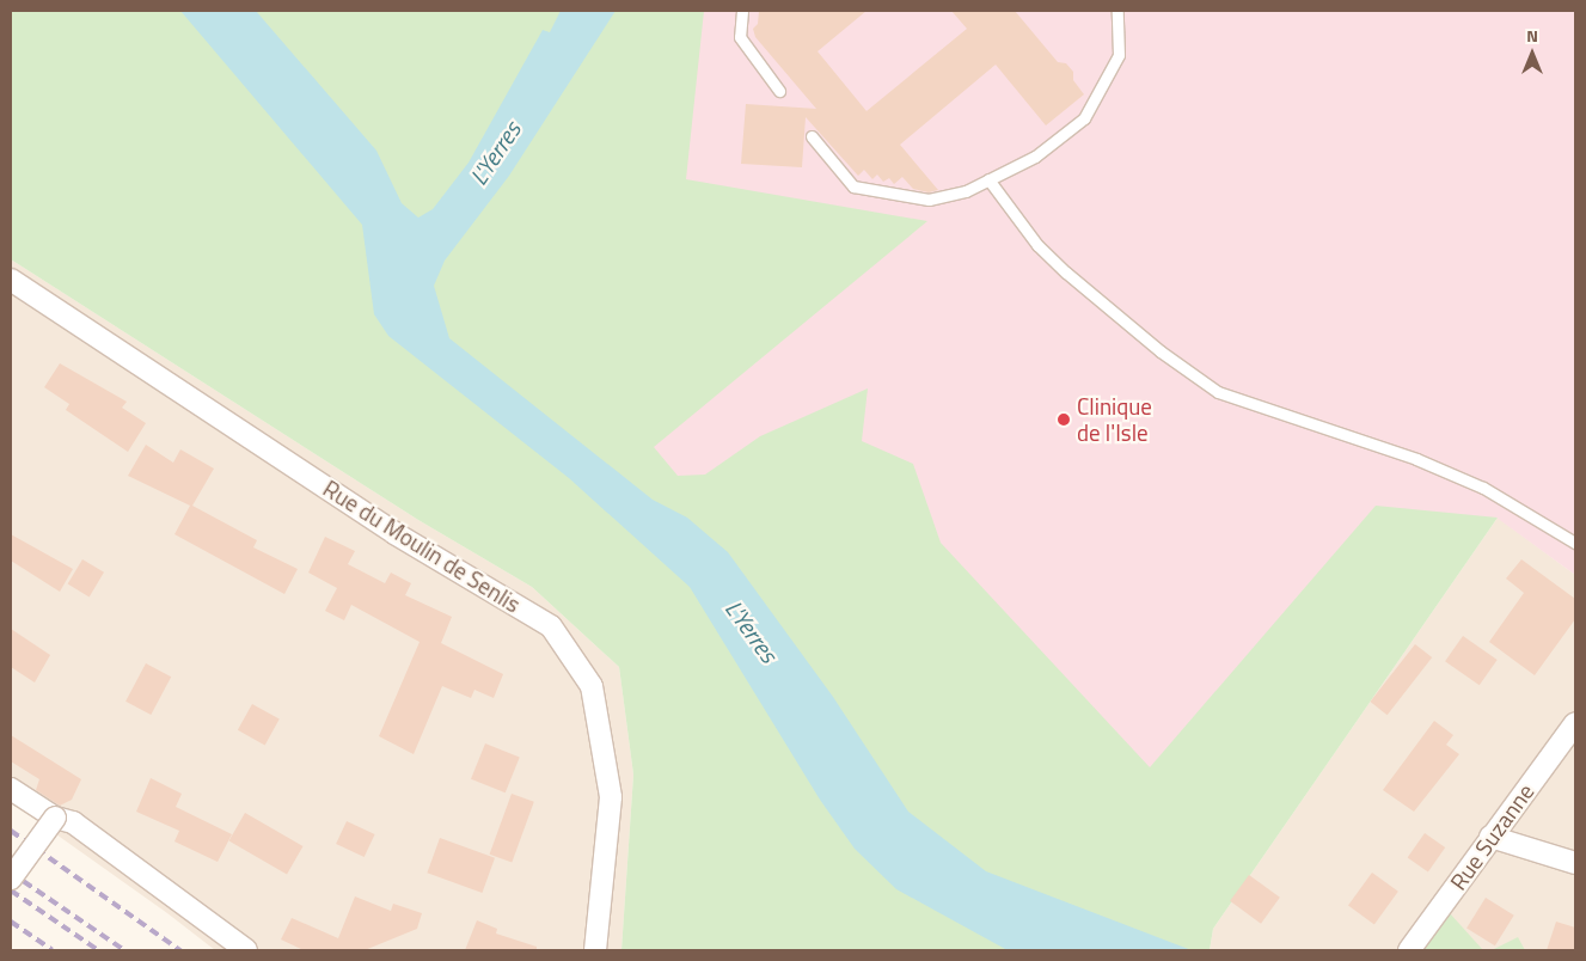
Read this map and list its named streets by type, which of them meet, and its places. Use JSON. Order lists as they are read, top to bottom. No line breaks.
{"streets":{"street":["Rue du Moulin de Senlis","Rue Suzanne"]},"water":["L'Yerres"],"places":["Clinique de l'Isle"],"north":"top"}
